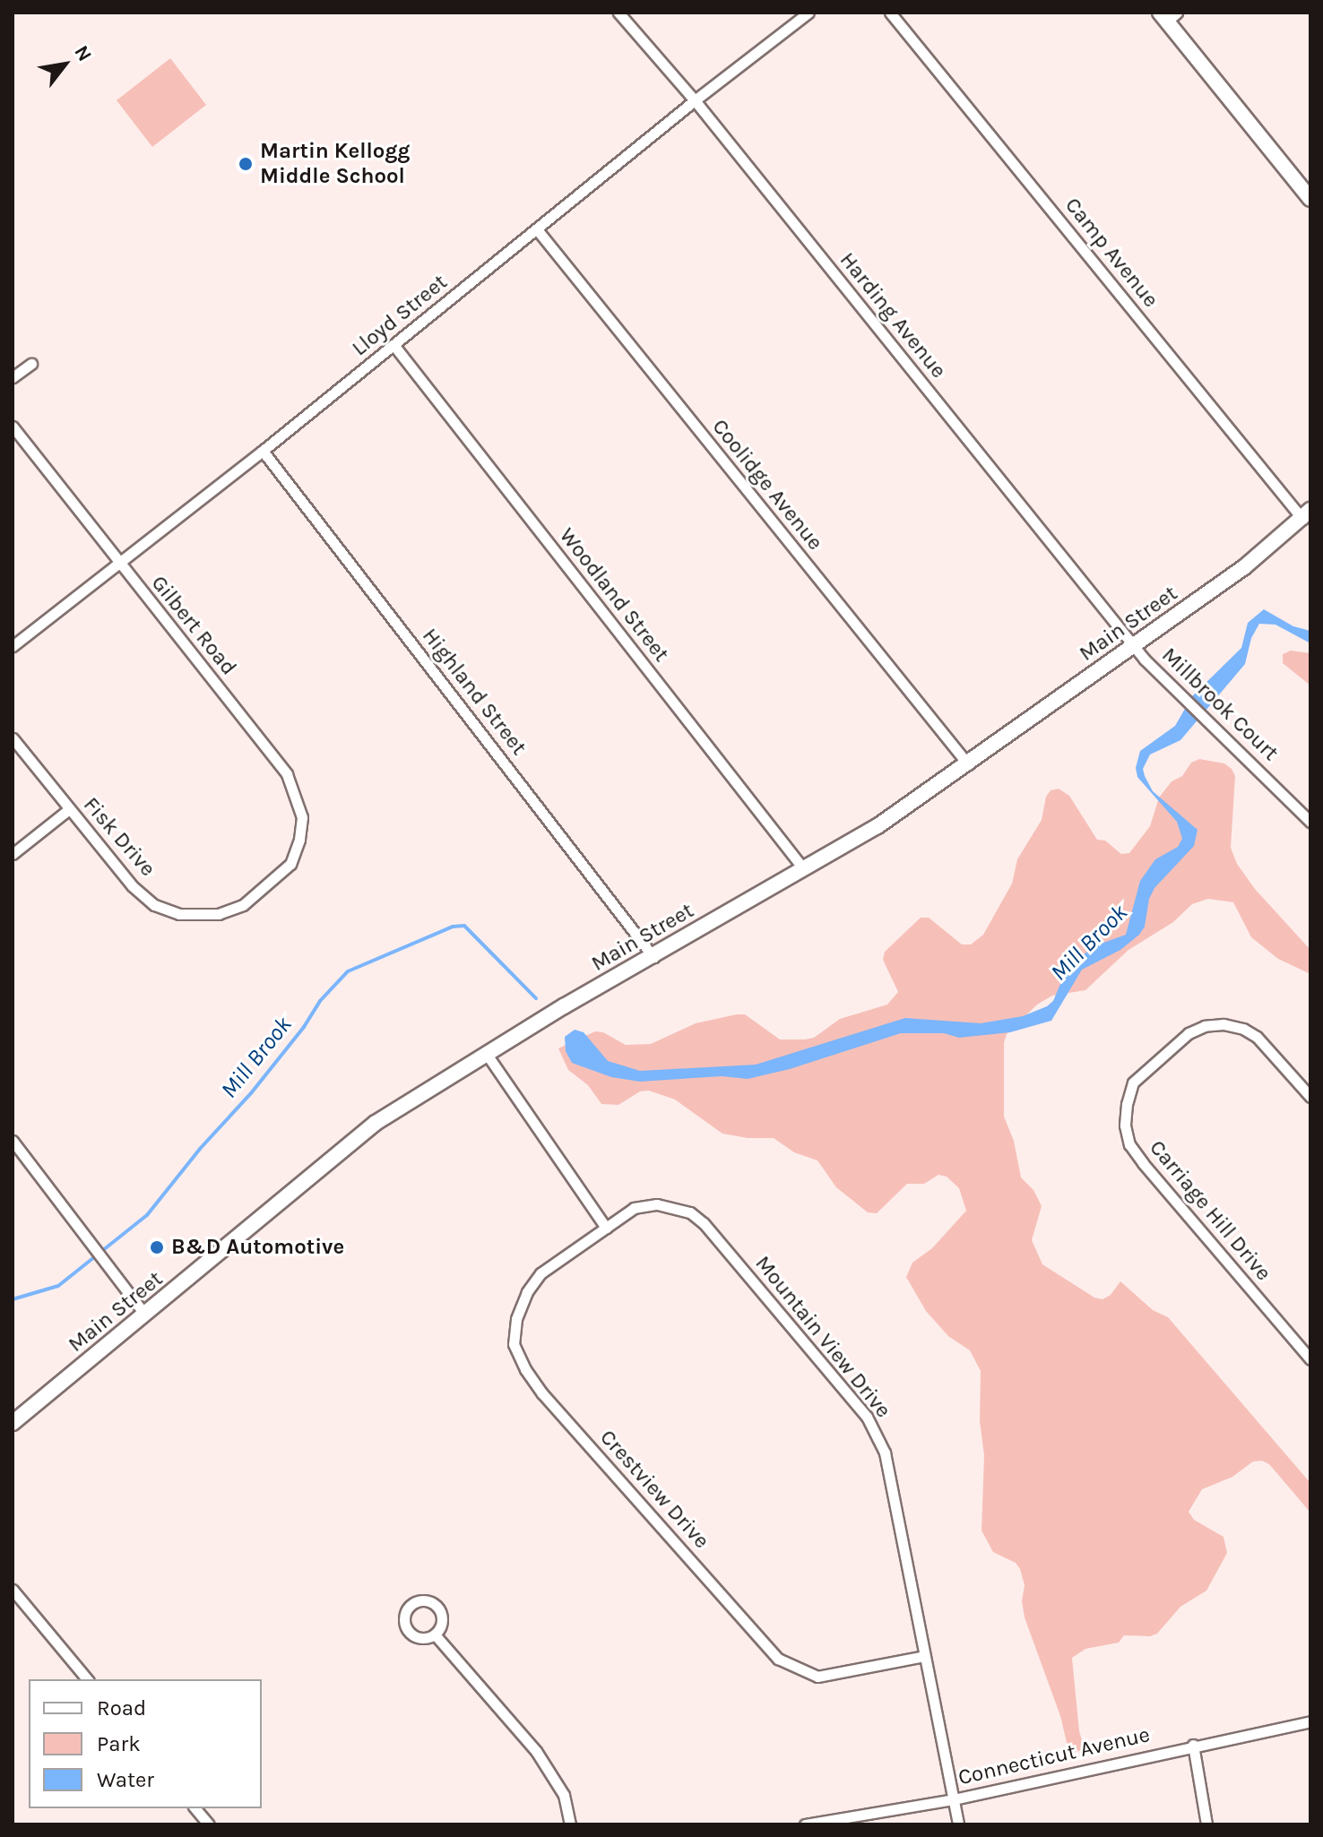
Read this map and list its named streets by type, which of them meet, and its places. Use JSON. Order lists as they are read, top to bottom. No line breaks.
{"streets":{"main road":["Main Street"],"street":["Camp Avenue","Lloyd Street","Harding Avenue","Coolidge Avenue","Woodland Street","Gilbert Road","Highland Street","Millbrook Court","Fisk Drive","Carriage Hill Drive","Mountain View Drive","Crestview Drive","Connecticut Avenue"]},"crossings":[["Camp Avenue","Main Street"],["Lloyd Street","Harding Avenue"],["Lloyd Street","Coolidge Avenue"],["Lloyd Street","Woodland Street"],["Lloyd Street","Gilbert Road"],["Lloyd Street","Highland Street"],["Harding Avenue","Main Street"],["Harding Avenue","Millbrook Court"],["Coolidge Avenue","Main Street"],["Woodland Street","Main Street"],["Main Street","Highland Street"],["Main Street","Millbrook Court"],["Gilbert Road","Fisk Drive"],["Mountain View Drive","Crestview Drive"],["Mountain View Drive","Connecticut Avenue"]],"water":["Mill Brook"],"places":["Martin Kellogg Middle School","B&D Automotive"],"legend":["Road","Park","Water"],"north":"top right"}
